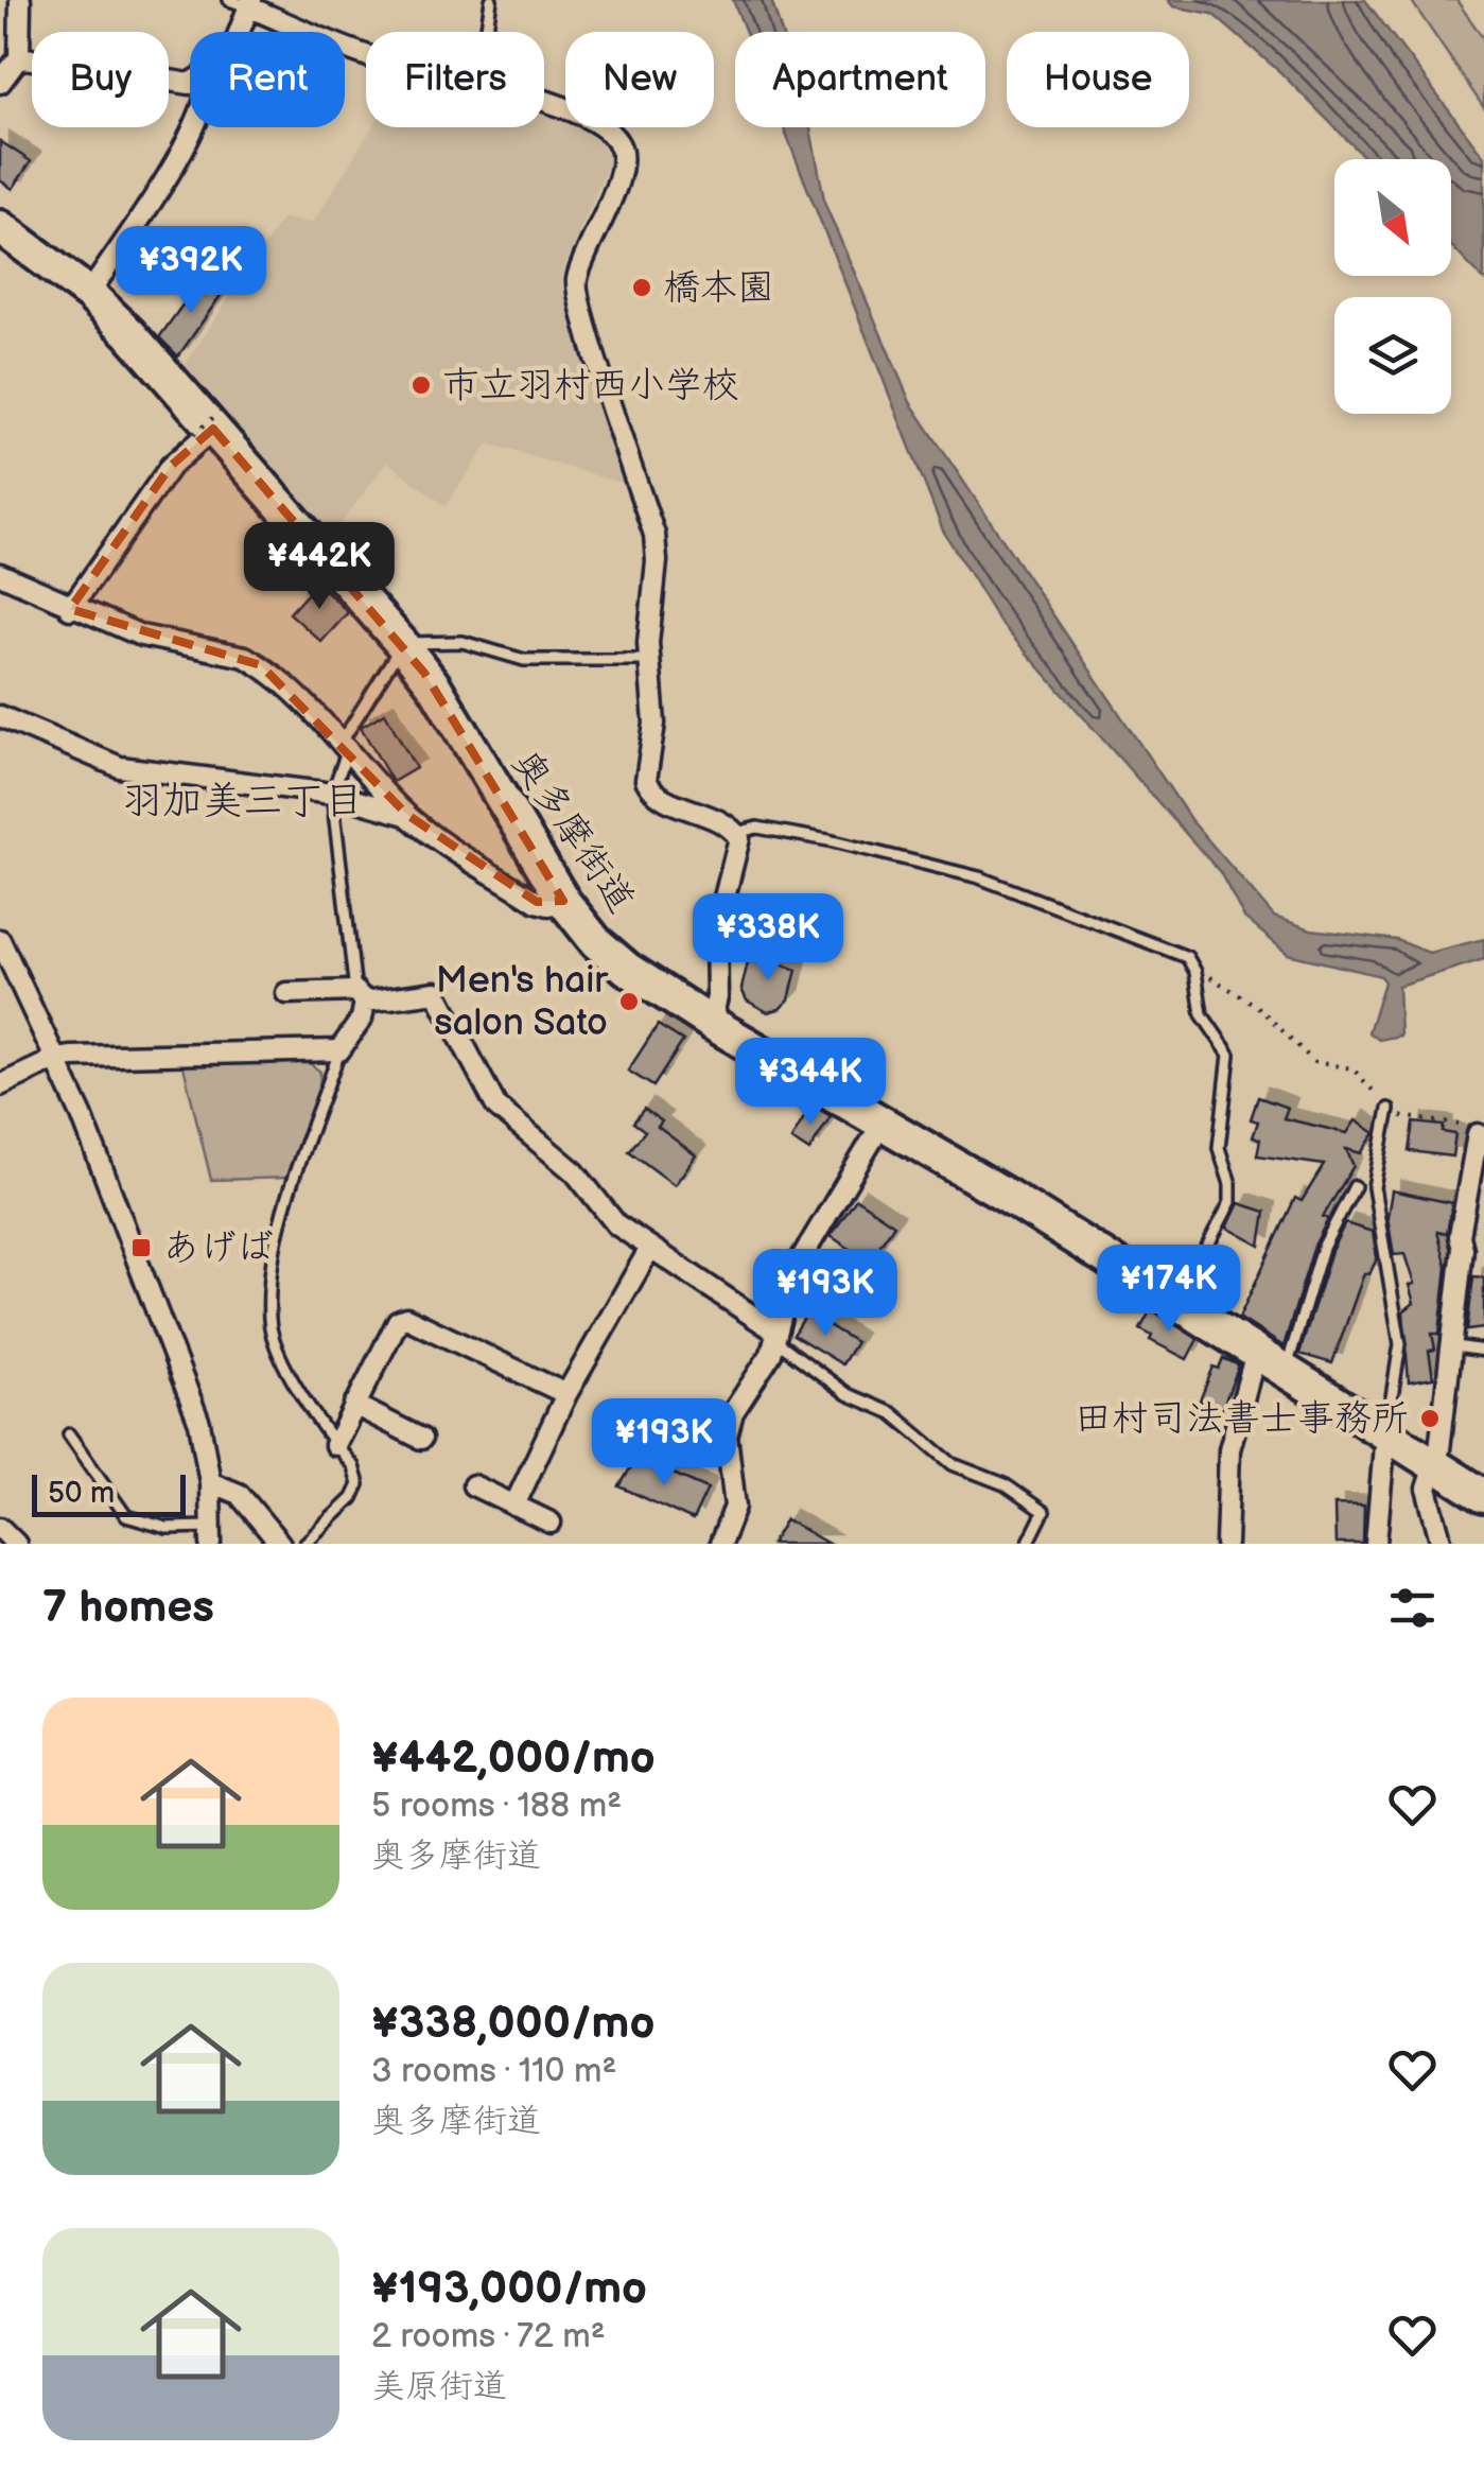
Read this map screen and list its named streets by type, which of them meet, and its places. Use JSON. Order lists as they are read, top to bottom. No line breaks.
{"streets":{"main road":["奥多摩街道"]},"districts":["羽加美三丁目"],"places":{"other":["橋本園","市立羽村西小学校","Men's hair salon Sato","田村司法書士事務所"],"transit":["あげば"]},"scale_bar":"50 m","north":"bottom right","page":{"chip":["Buy","Rent","Filters","New","Apartment","House"],"price":["¥392K","¥442K","¥338K","¥344K","¥174K","¥193K","¥193K"],"scale":"50 m","heading":"7 homes","list":[{"name":"¥442,000/mo","note":"5 rooms · 188 m² · 奥多摩街道"},{"name":"¥338,000/mo","note":"3 rooms · 110 m² · 奥多摩街道"},{"name":"¥193,000/mo","note":"2 rooms · 72 m² · 美原街道"}]}}
